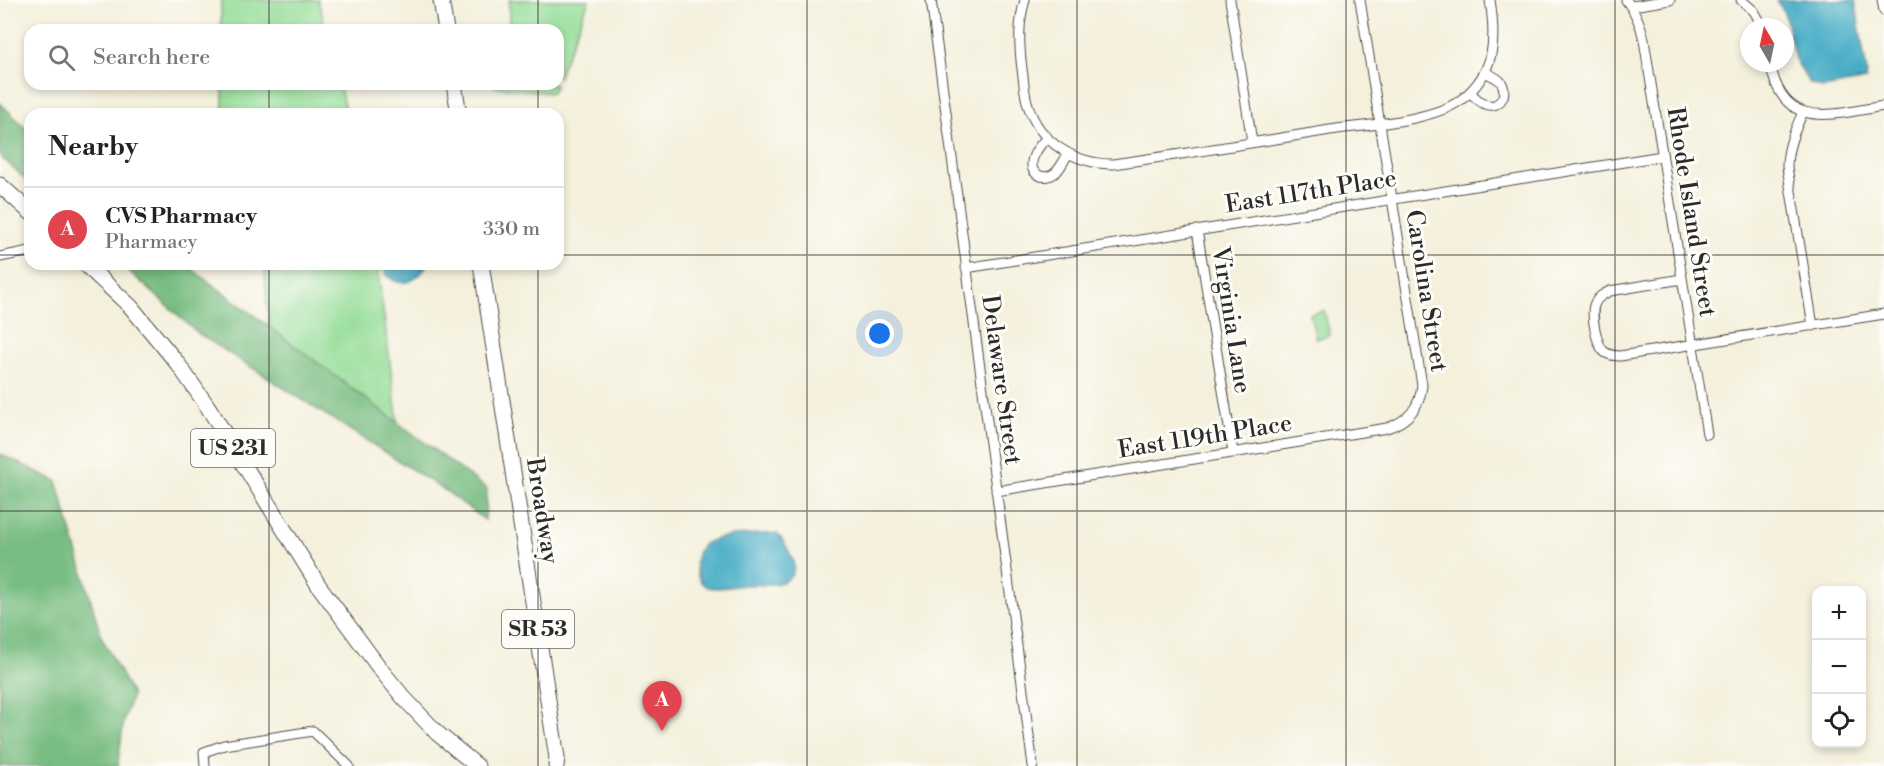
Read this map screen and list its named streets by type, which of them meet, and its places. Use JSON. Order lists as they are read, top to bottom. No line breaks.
{"streets":{"main road":["US 231","Broadway","SR 53"],"street":["East 117th Place","Rhode Island Street","Carolina Street","Virginia Lane","Delaware Street","East 119th Place"]},"crossings":[["East 117th Place","Rhode Island Street"],["East 117th Place","Carolina Street"],["East 117th Place","Virginia Lane"],["East 117th Place","Delaware Street"],["Carolina Street","East 119th Place"],["Virginia Lane","East 119th Place"],["Delaware Street","East 119th Place"]],"north":"top","page":{"search":"Search here","heading":"Nearby","list":[{"mark":"A","name":"CVS Pharmacy","note":"Pharmacy","value":"330 m"}],"map_buttons":["+","−"],"pins":"A"}}
